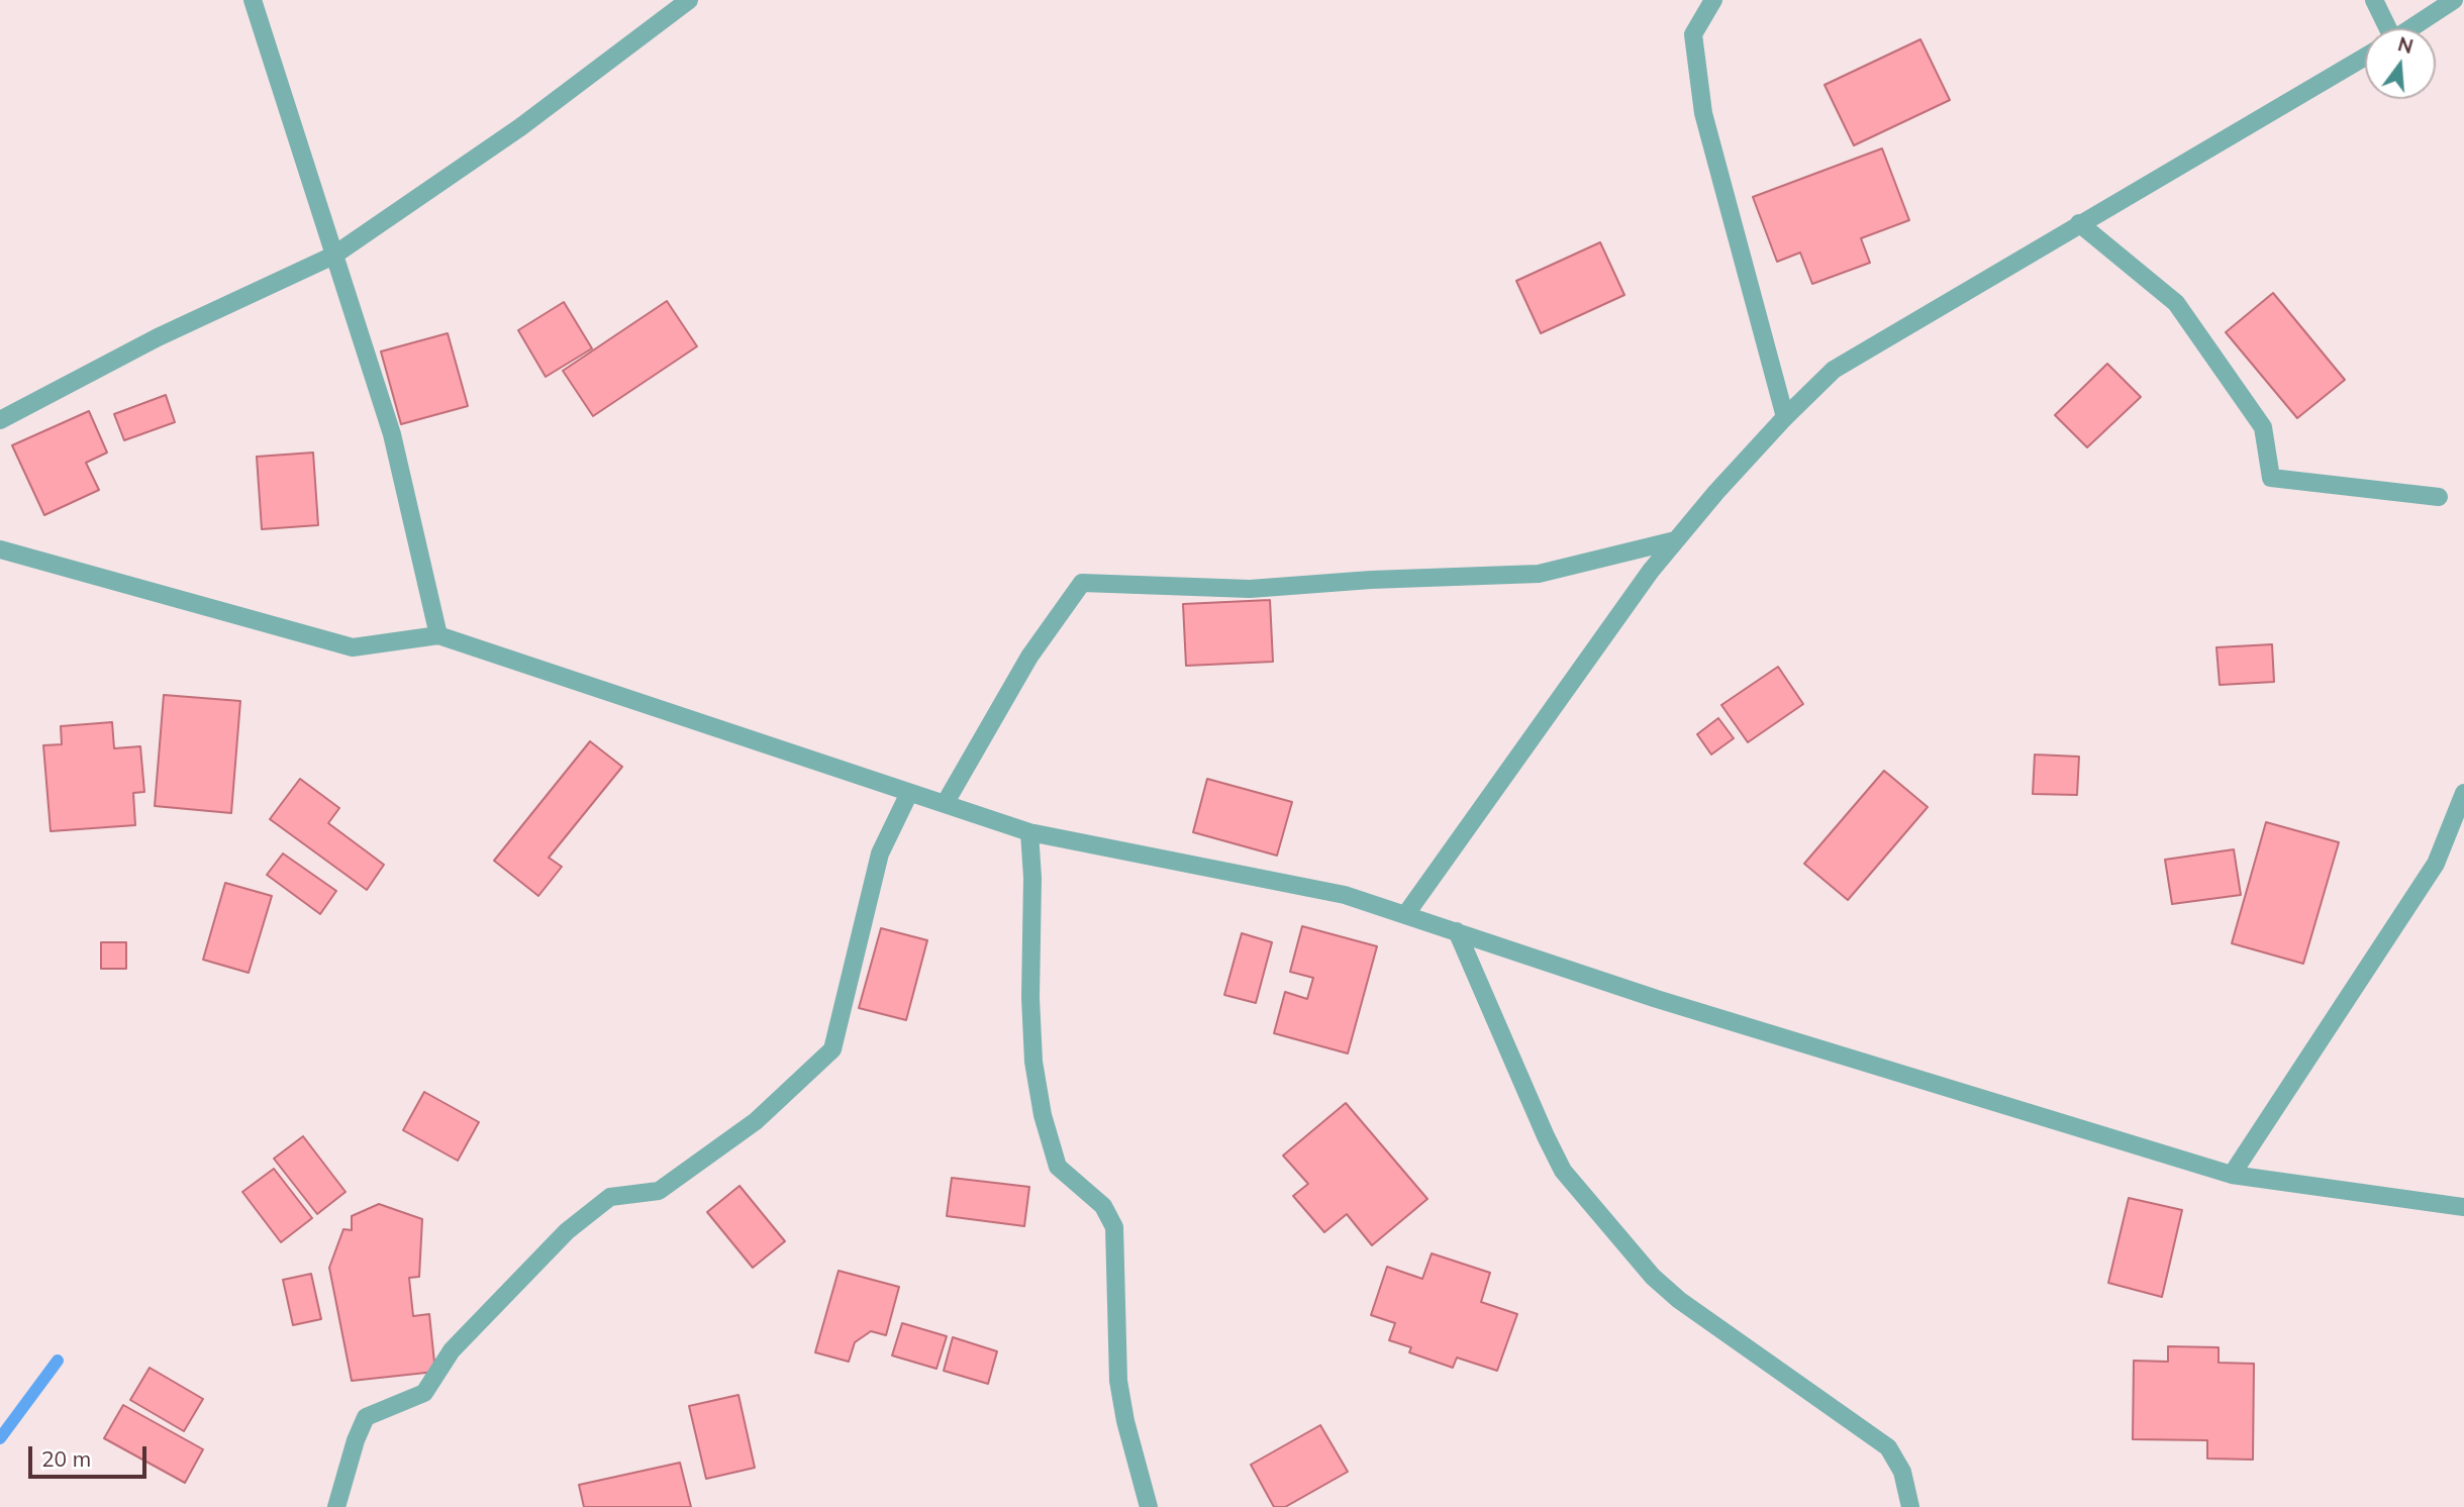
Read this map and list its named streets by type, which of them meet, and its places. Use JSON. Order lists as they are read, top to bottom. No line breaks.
{"scale_bar":"20 m","north":"top"}
